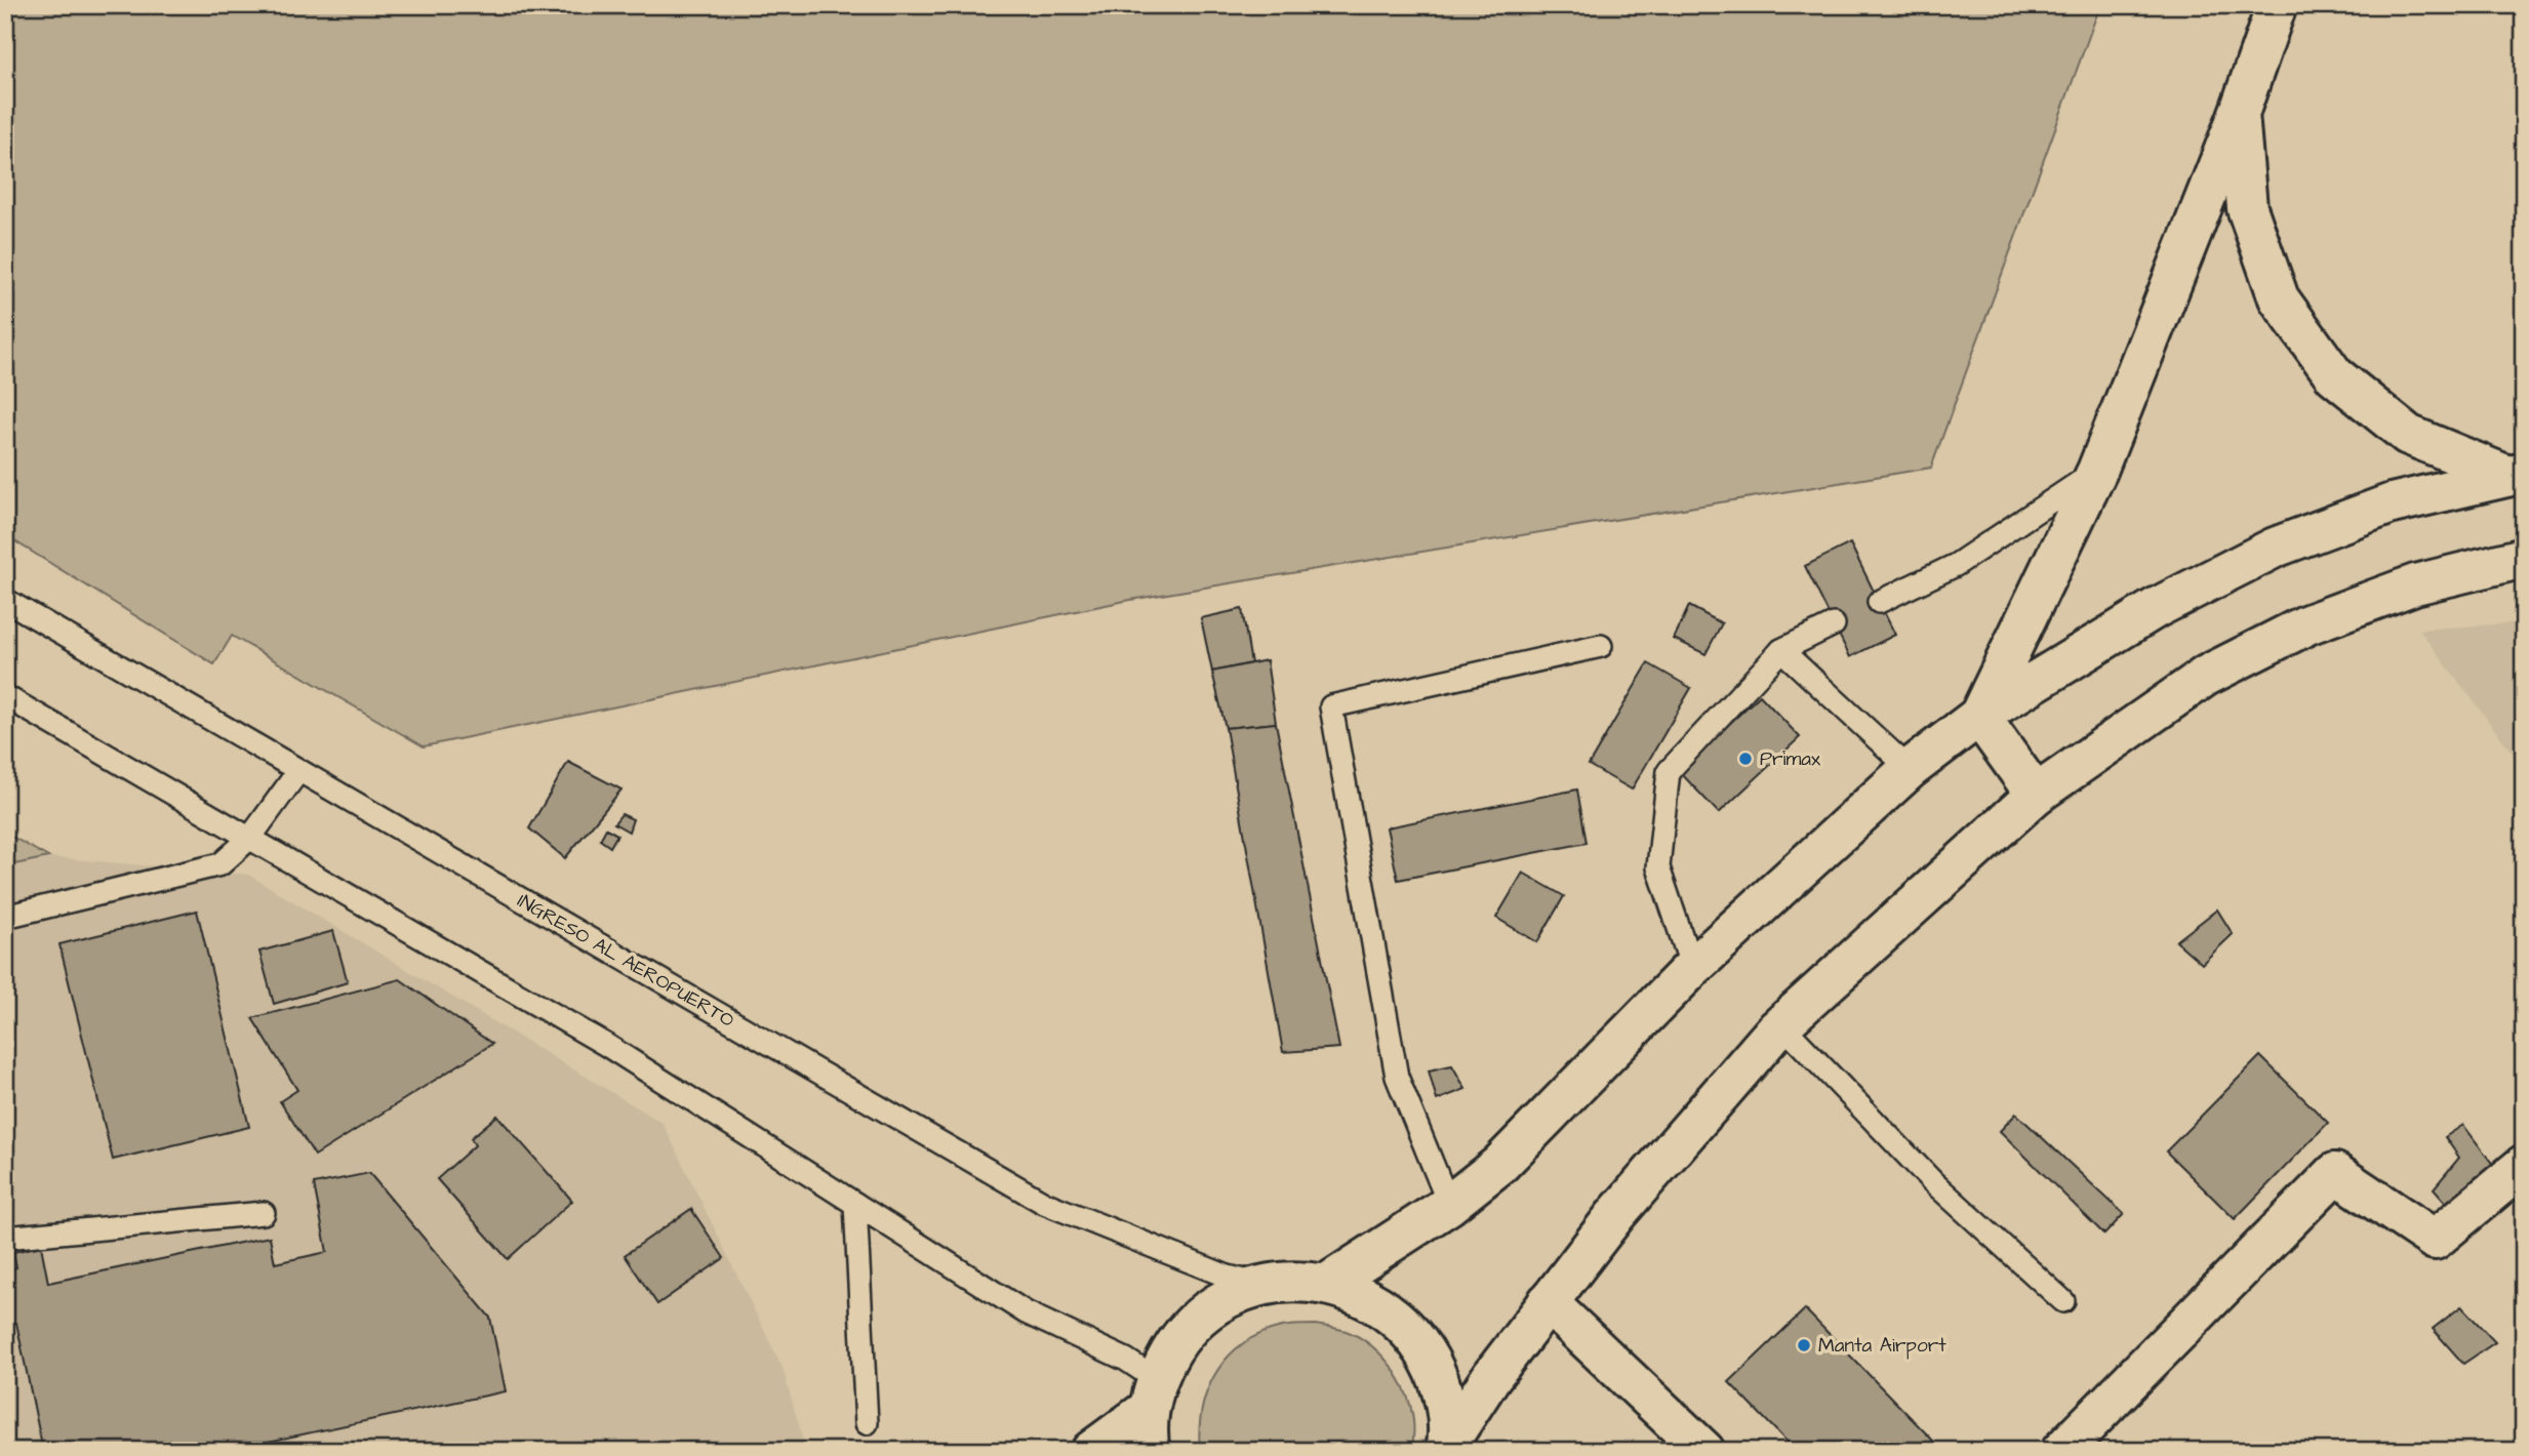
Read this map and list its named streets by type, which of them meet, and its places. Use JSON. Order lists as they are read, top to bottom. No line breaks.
{"streets":{"lane":["INGRESO AL AEROPUERTO"]},"places":["Primax","Manta Airport"]}
